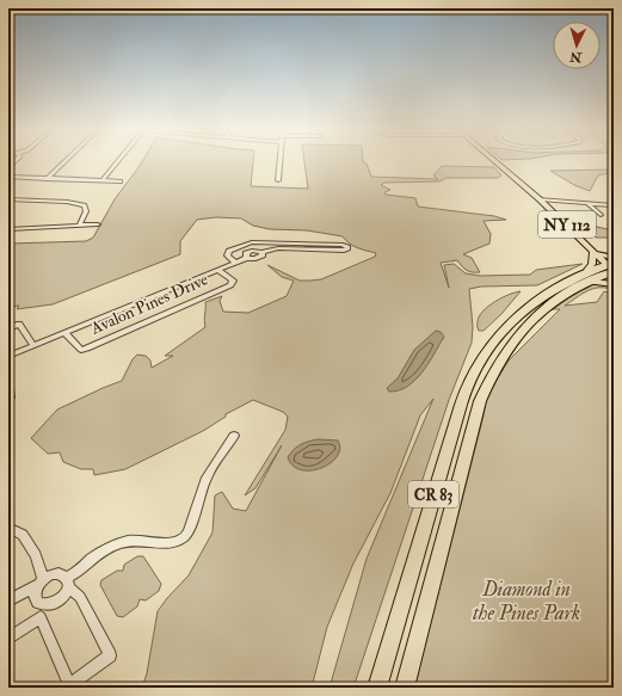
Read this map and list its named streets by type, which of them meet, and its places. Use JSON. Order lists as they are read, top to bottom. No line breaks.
{"streets":{"highway":["CR 83"],"main road":["NY 112"],"street":["Avalon Pines Drive"]},"crossings":[["NY 112","CR 83"]],"parks":["Diamond in the Pines Park"],"north":"bottom"}
